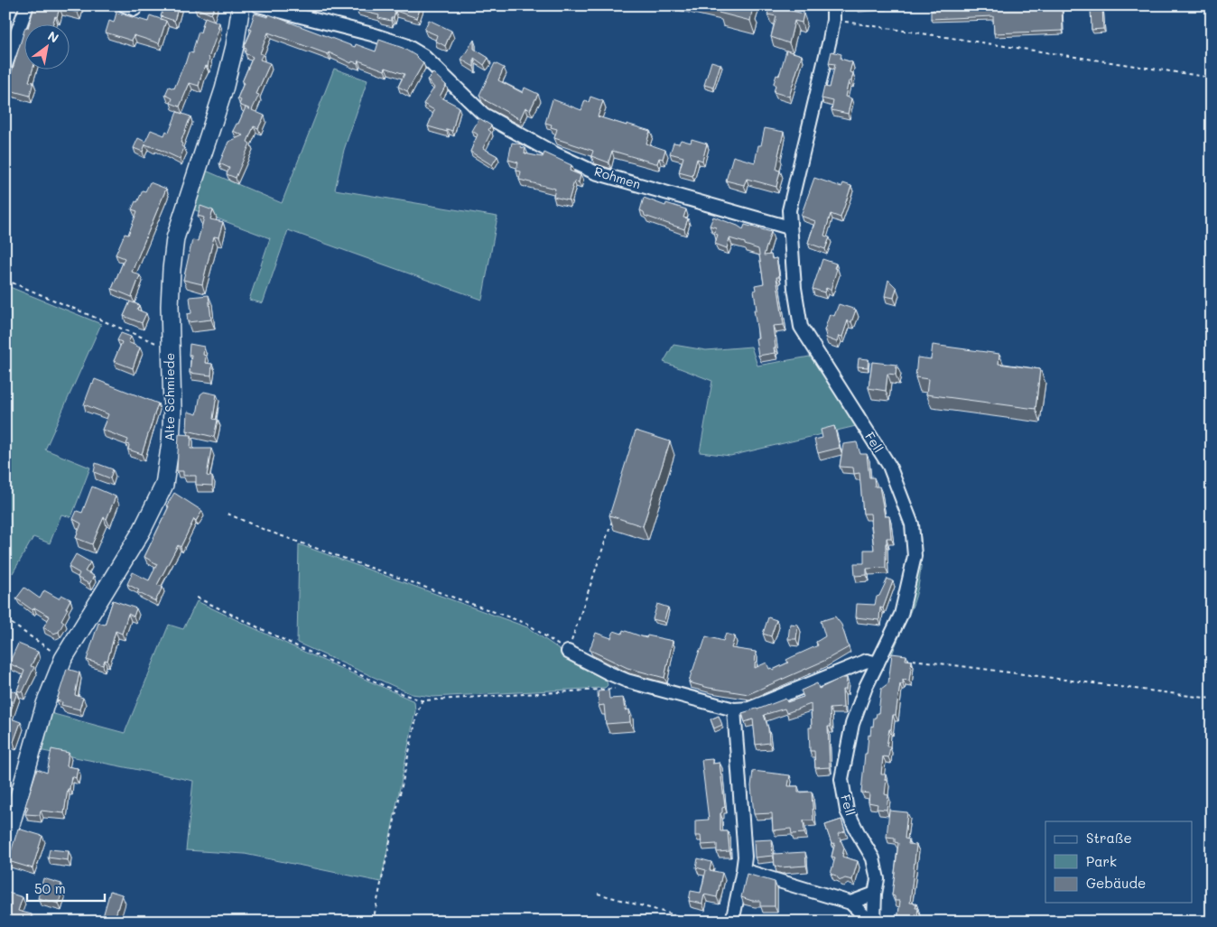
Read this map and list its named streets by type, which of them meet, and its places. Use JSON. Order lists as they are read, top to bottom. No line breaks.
{"streets":{"street":["Rohmen","Alte Schmiede","Fell"]},"crossings":[["Rohmen","Fell"]],"legend":["Straße","Park","Gebäude"],"scale_bar":"50 m","north":"top right"}
